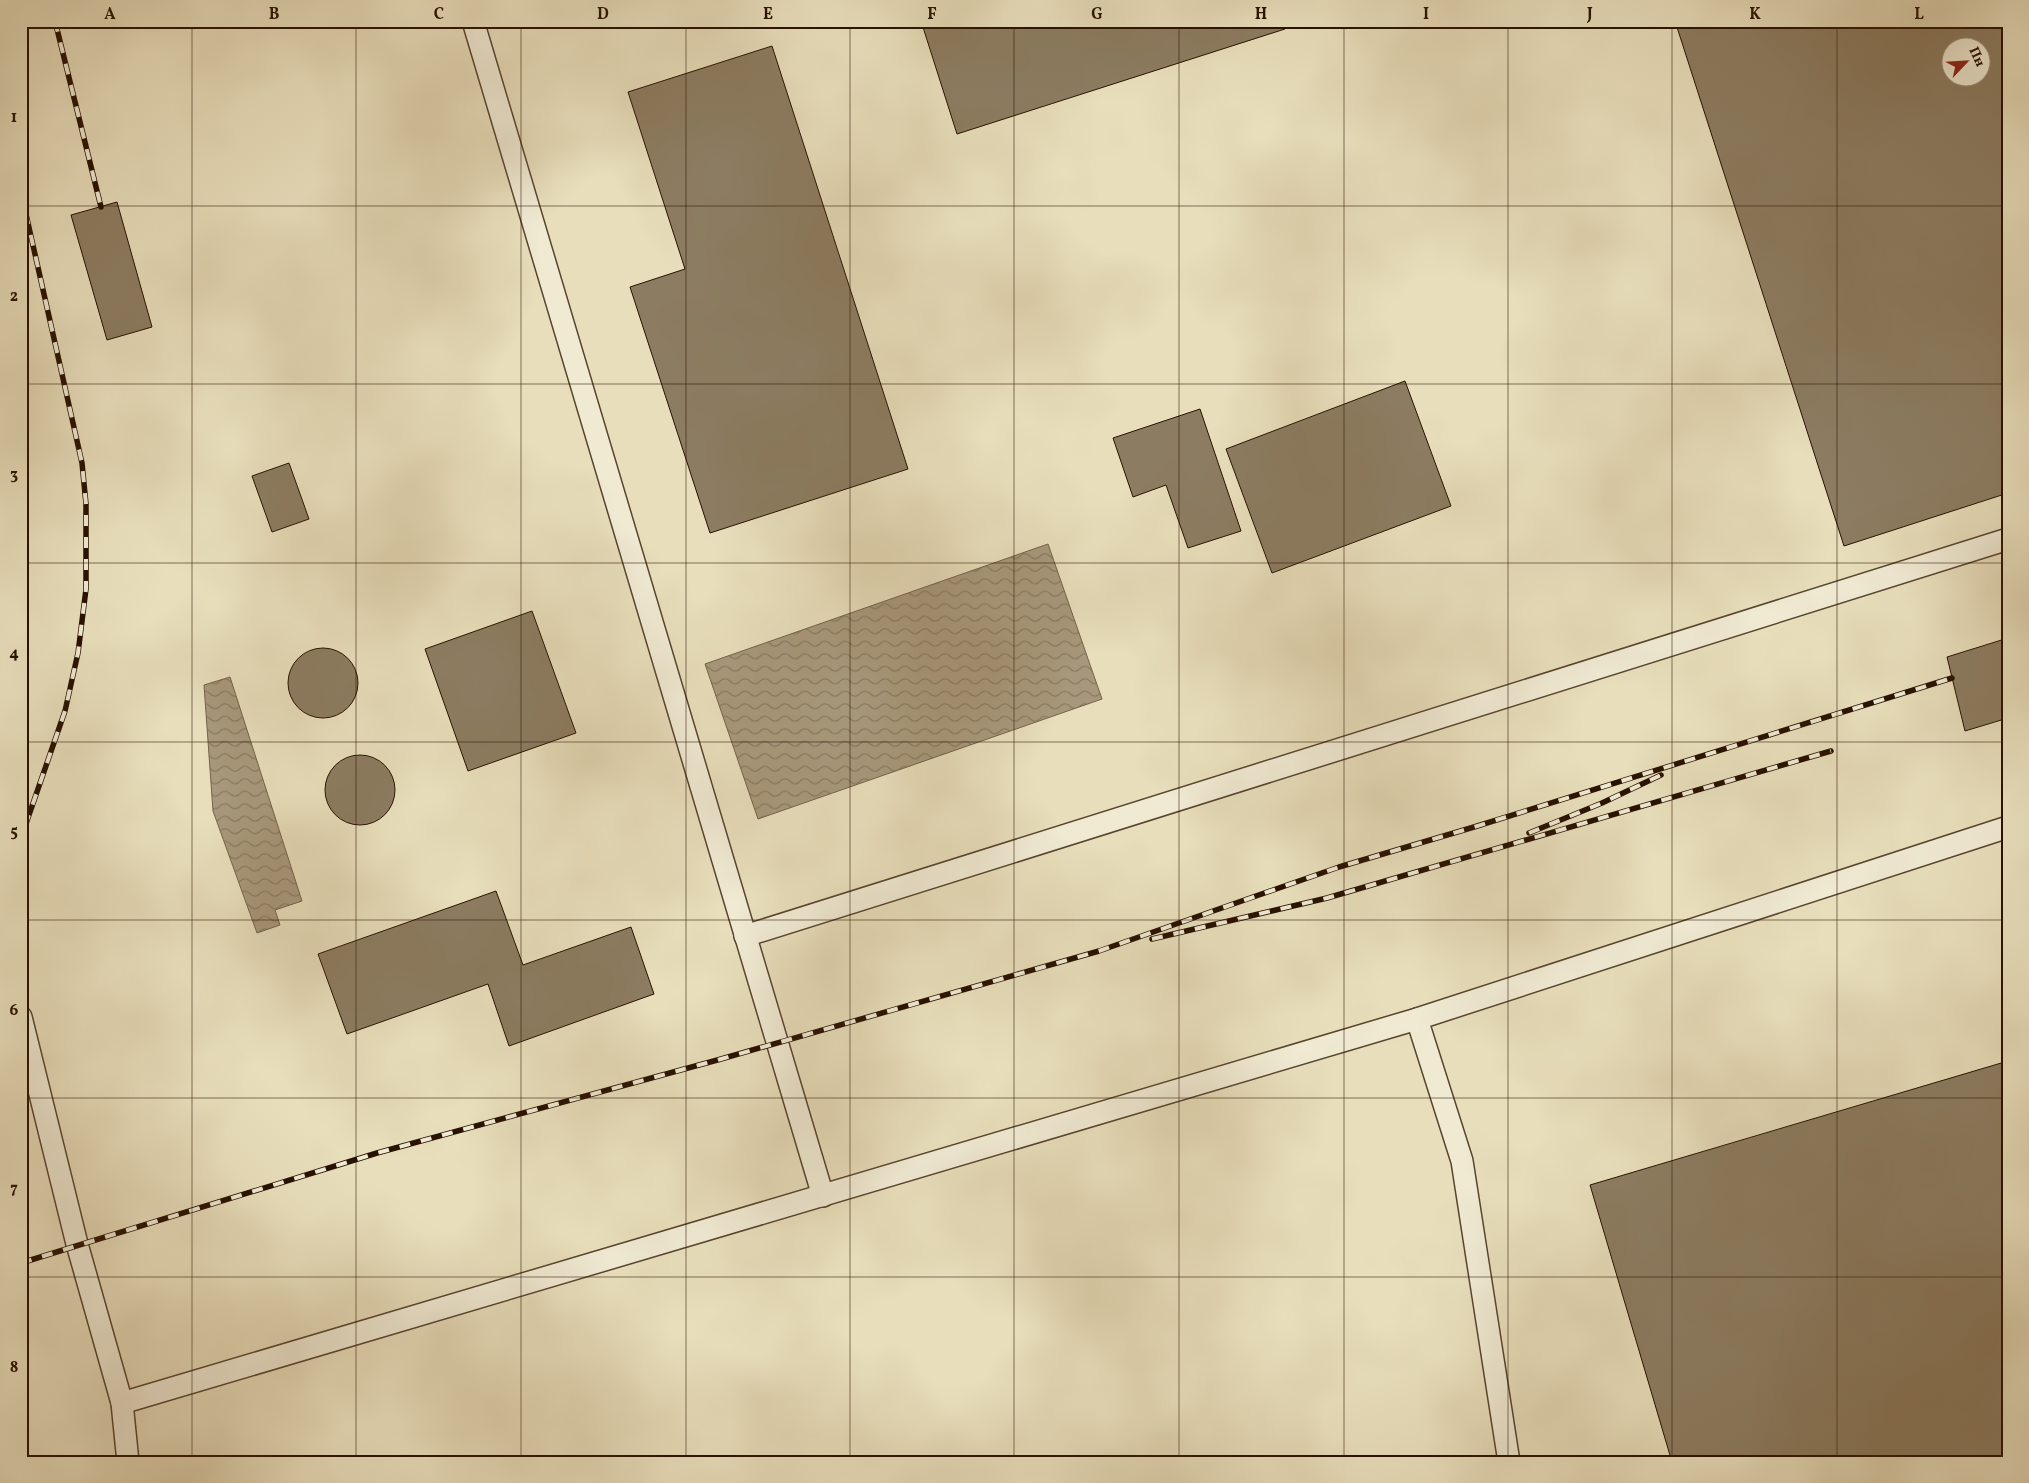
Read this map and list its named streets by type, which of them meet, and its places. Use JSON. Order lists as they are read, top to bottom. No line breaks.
{"north":"top right","grid":{"columns":["A","B","C","D","E","F","G","H","I","J","K","L"],"rows":["1","2","3","4","5","6","7","8"]}}
